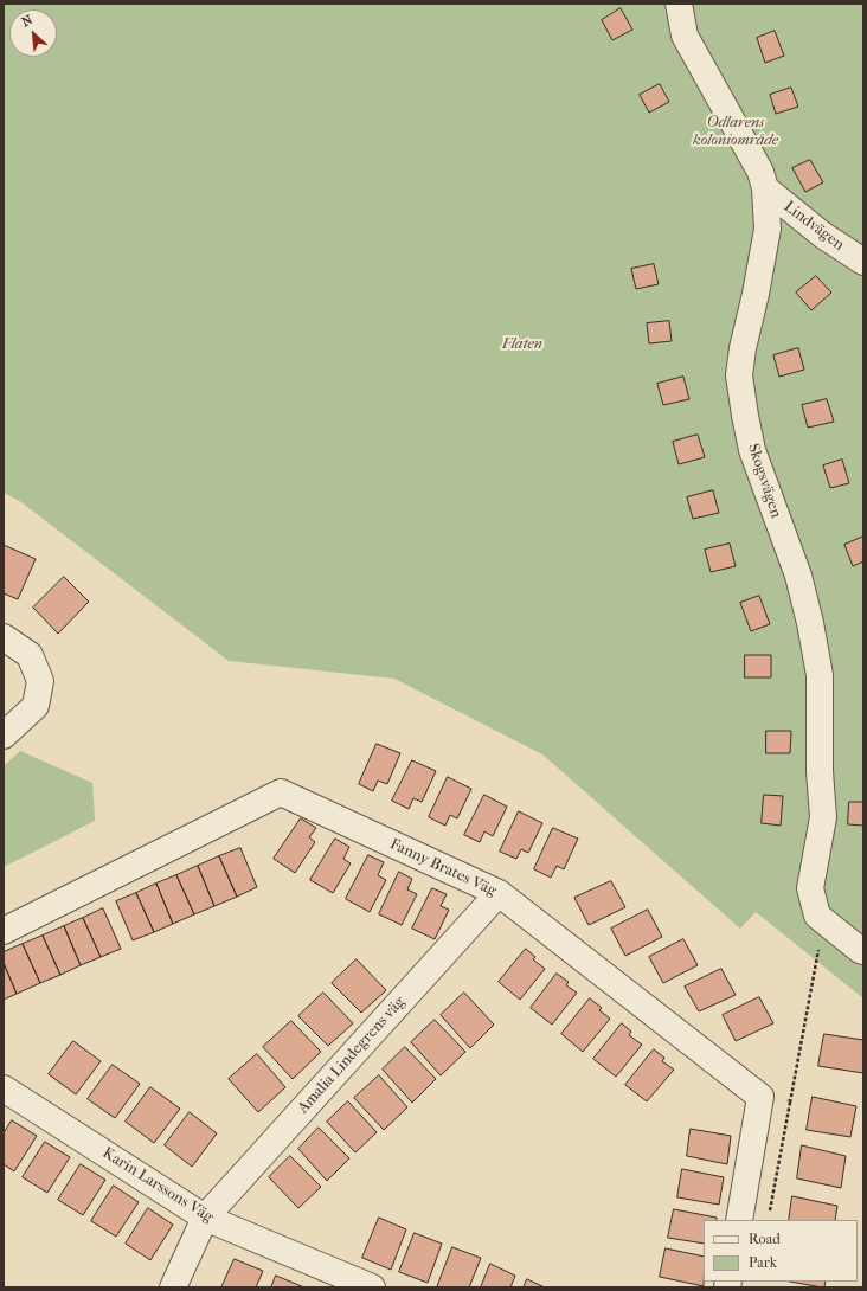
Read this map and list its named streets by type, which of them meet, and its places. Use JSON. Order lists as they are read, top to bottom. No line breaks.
{"streets":{"street":["Lindvägen","Skogsvägen","Fanny Brates Väg","Amalia Lindegrens väg","Karin Larssons Väg"]},"crossings":[["Lindvägen","Skogsvägen"],["Fanny Brates Väg","Amalia Lindegrens väg"],["Amalia Lindegrens väg","Karin Larssons Väg"]],"parks":["Odlarens koloniområde","Flaten"],"legend":["Road","Park"],"north":"top left"}
